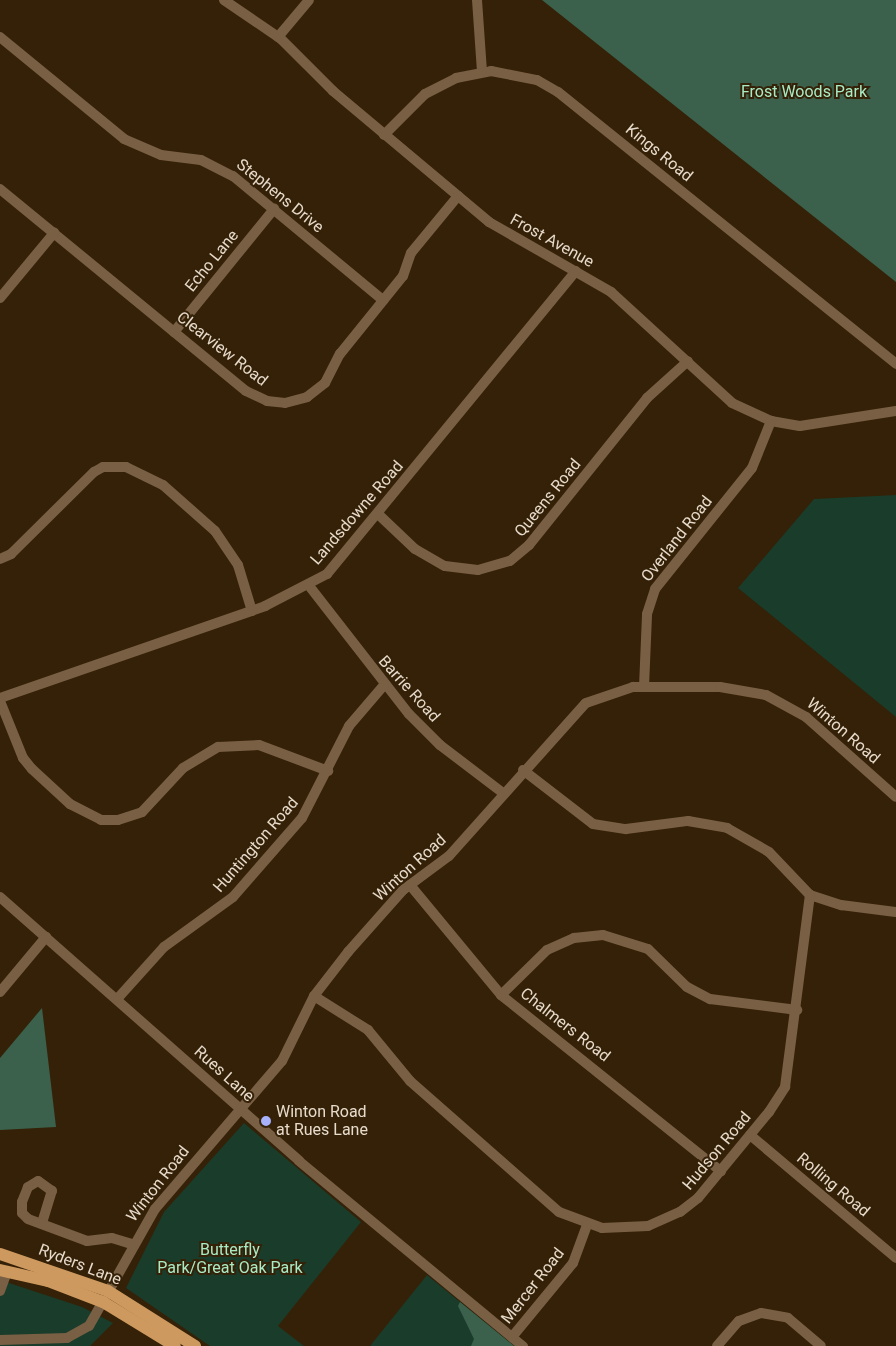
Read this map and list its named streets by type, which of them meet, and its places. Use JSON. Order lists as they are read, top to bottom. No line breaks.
{"streets":{"main road":["Ryders Lane"],"street":["Kings Road","Stephens Drive","Frost Avenue","Echo Lane","Clearview Road","Queens Road","Landsdowne Road","Overland Road","Barrie Road","Winton Road","Huntington Road","Chalmers Road","Rues Lane","Hudson Road","Rolling Road","Mercer Road"]},"crossings":[["Kings Road","Frost Avenue"],["Stephens Drive","Echo Lane"],["Stephens Drive","Clearview Road"],["Frost Avenue","Clearview Road"],["Frost Avenue","Queens Road"],["Frost Avenue","Landsdowne Road"],["Frost Avenue","Overland Road"],["Echo Lane","Clearview Road"],["Queens Road","Landsdowne Road"],["Landsdowne Road","Barrie Road"],["Overland Road","Winton Road"],["Barrie Road","Winton Road"],["Barrie Road","Huntington Road"],["Winton Road","Chalmers Road"],["Winton Road","Rues Lane"],["Winton Road","Hudson Road"],["Winton Road","Ryders Lane"],["Huntington Road","Rues Lane"],["Chalmers Road","Hudson Road"],["Rues Lane","Mercer Road"],["Hudson Road","Rolling Road"],["Hudson Road","Mercer Road"]],"parks":["Frost Woods Park","Butterfly Park/Great Oak Park"],"places":["Winton Road at Rues Lane"]}
